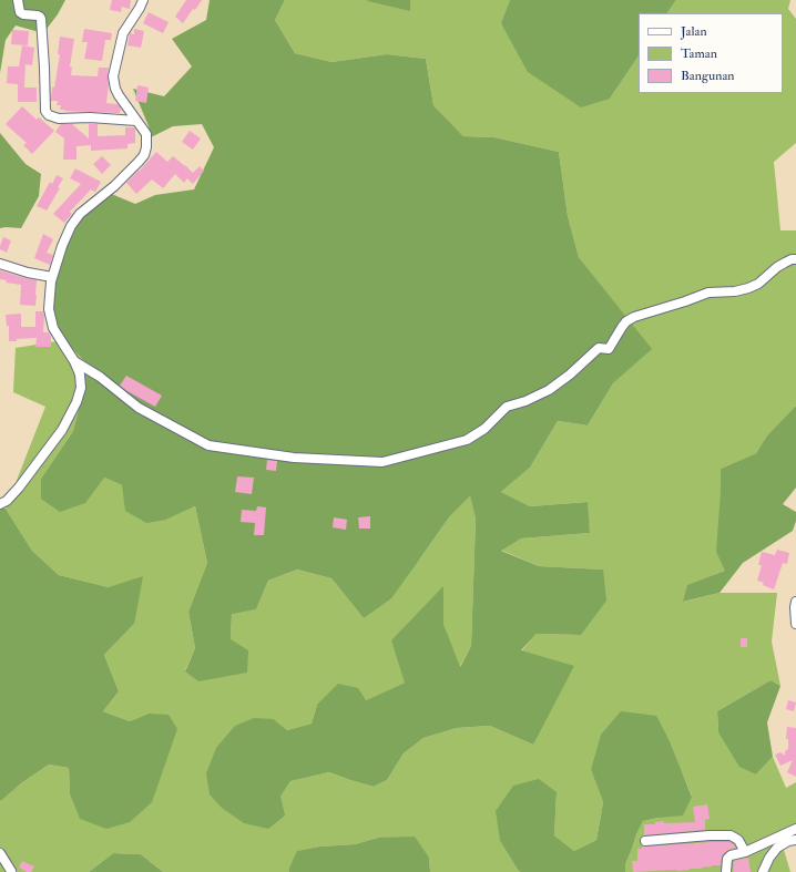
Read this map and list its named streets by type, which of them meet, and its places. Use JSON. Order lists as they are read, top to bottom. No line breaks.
{"legend":["Jalan","Taman","Bangunan"]}
